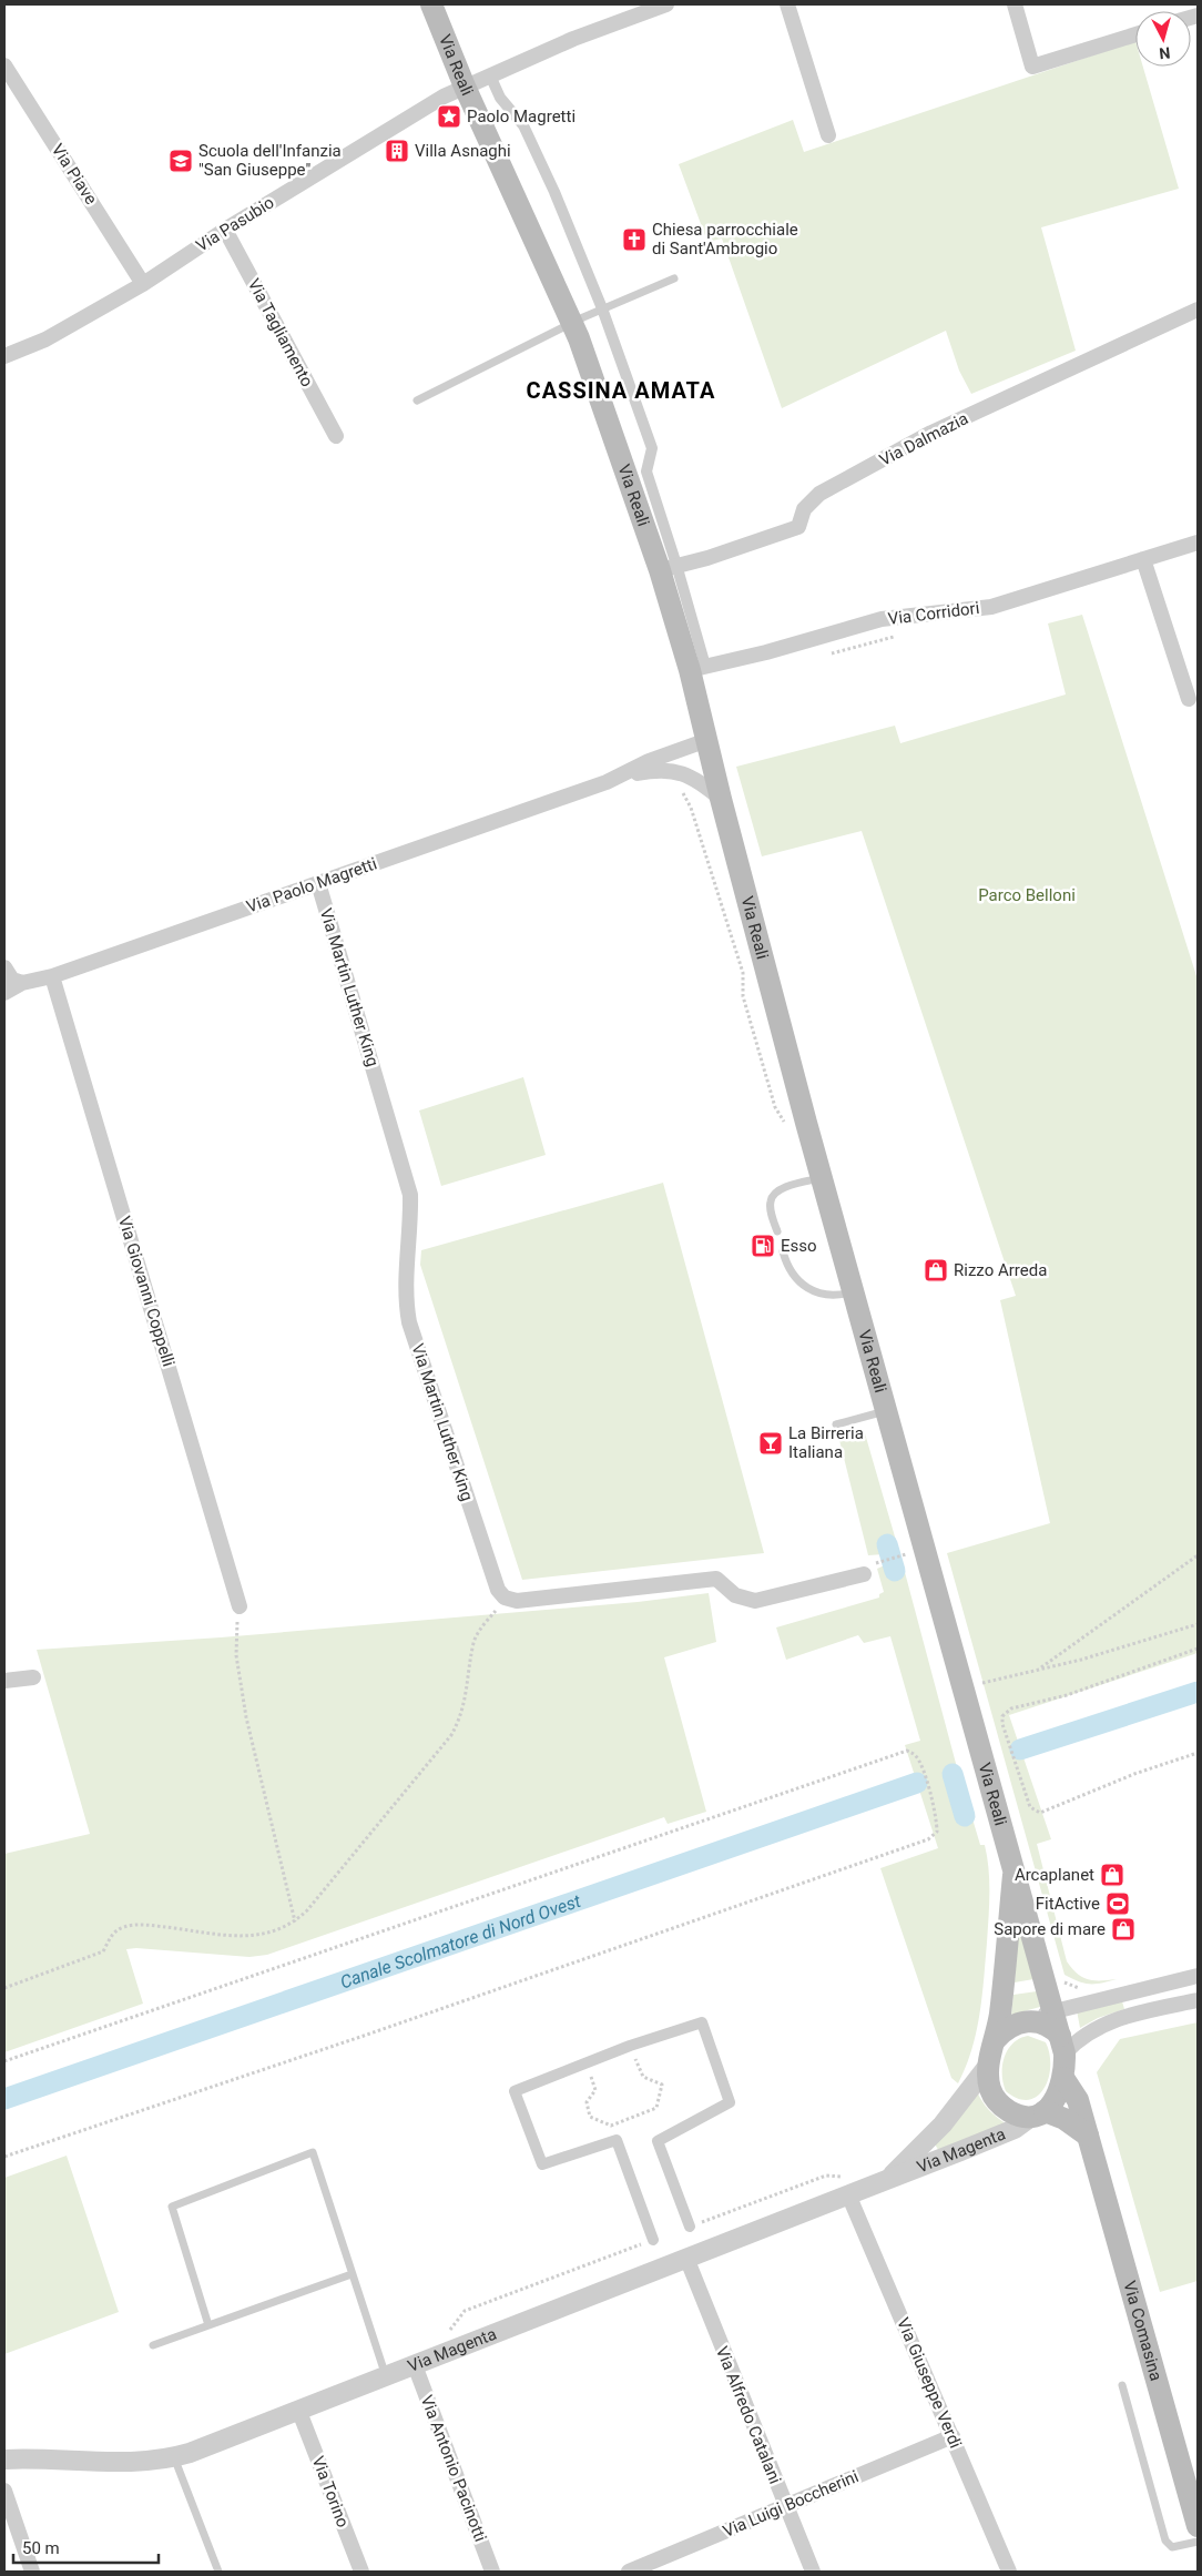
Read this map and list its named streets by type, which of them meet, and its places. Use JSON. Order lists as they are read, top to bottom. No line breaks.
{"streets":{"main road":["Via Reali","Via Comasina"],"street":["Via Piave","Via Pasubio","Via Tagliamento","Via Dalmazia","Via Corridori","Via Paolo Magretti","Via Martin Luther King","Via Giovanni Coppelli","Via Magenta","Via Giuseppe Verdi","Via Alfredo Catalani","Via Antonio Pacinotti","Via Torino","Via Luigi Boccherini"]},"crossings":[["Via Reali","Via Pasubio"],["Via Reali","Via Dalmazia"],["Via Reali","Via Corridori"],["Via Reali","Via Paolo Magretti"],["Via Reali","Via Magenta"],["Via Piave","Via Pasubio"],["Via Pasubio","Via Tagliamento"],["Via Paolo Magretti","Via Martin Luther King"],["Via Paolo Magretti","Via Giovanni Coppelli"],["Via Magenta","Via Giuseppe Verdi"],["Via Magenta","Via Alfredo Catalani"],["Via Magenta","Via Antonio Pacinotti"],["Via Magenta","Via Torino"],["Via Giuseppe Verdi","Via Luigi Boccherini"],["Via Alfredo Catalani","Via Luigi Boccherini"]],"districts":["CASSINA AMATA"],"water":["Canale Scolmatore di Nord Ovest"],"parks":["Parco Belloni"],"places":{"place":["Paolo Magretti"],"building":["Villa Asnaghi"],"school or university":["Scuola dell'Infanzia \"San Giuseppe\""],"church":["Chiesa parrocchiale di Sant'Ambrogio"],"fuel station":["Esso"],"shop":["Rizzo Arreda","Arcaplanet","Sapore di mare"],"bar":["La Birreria Italiana"],"sports":["FitActive"]},"scale_bar":"50 m","north":"bottom"}
